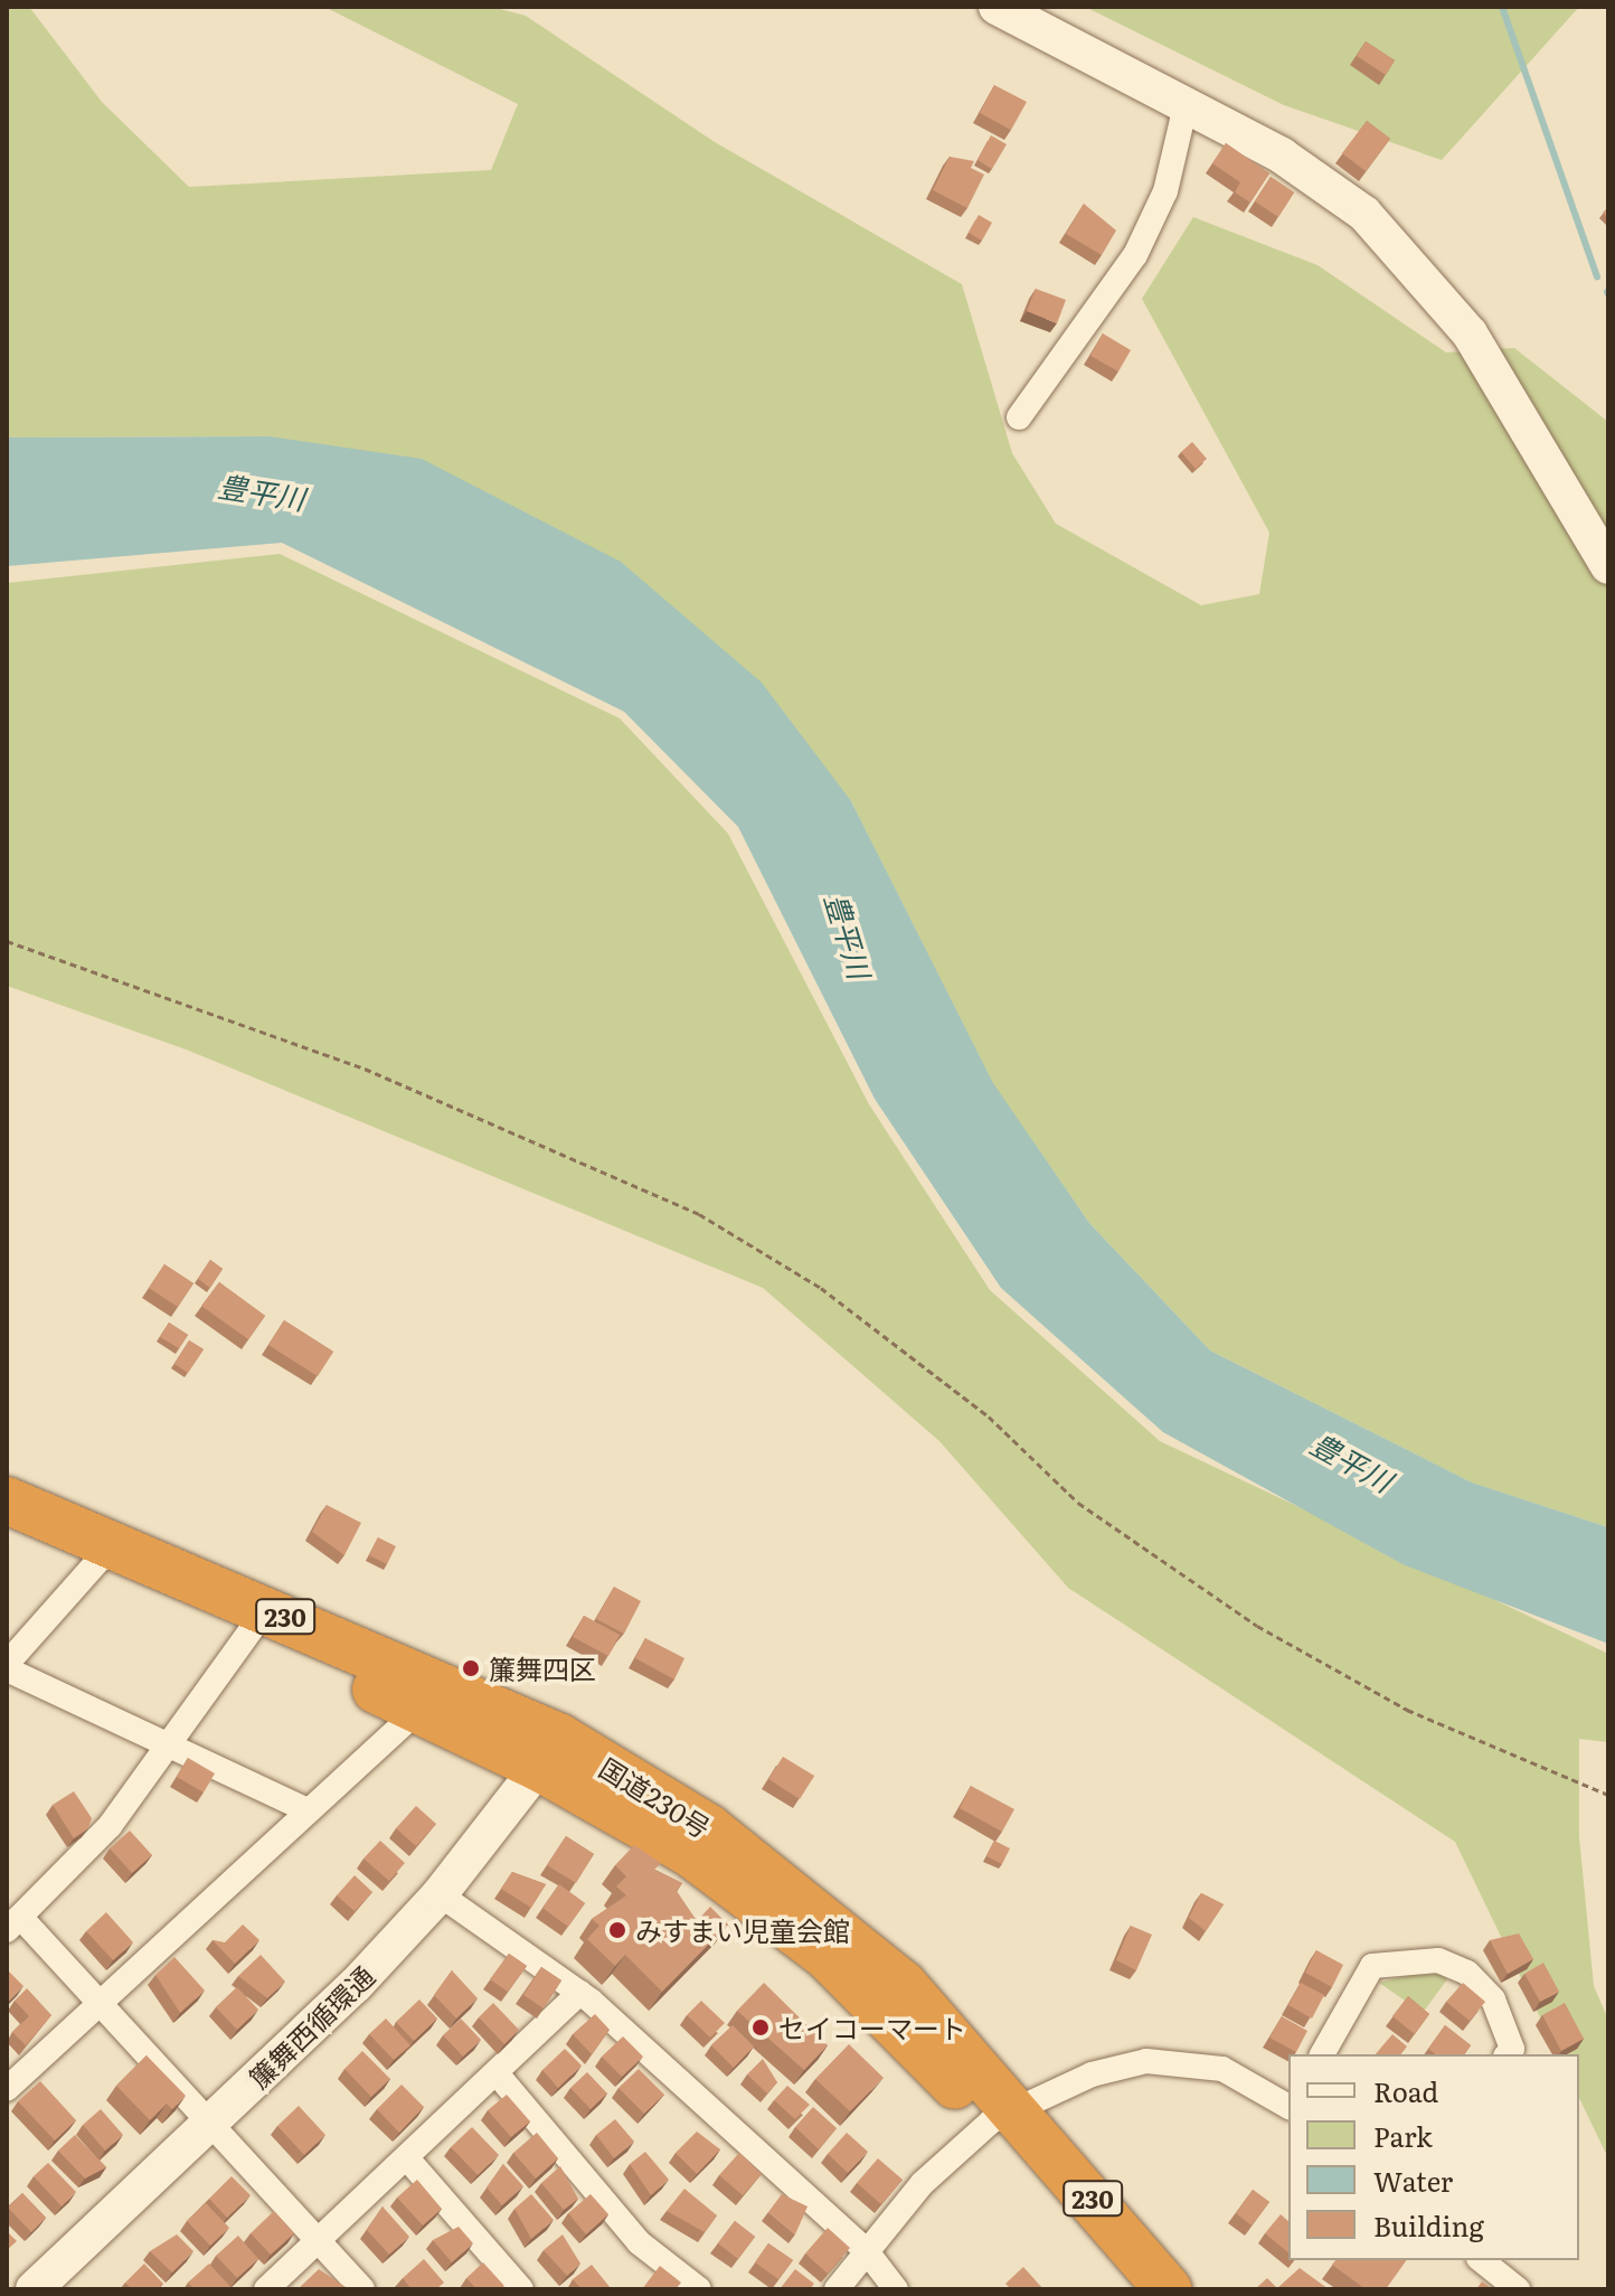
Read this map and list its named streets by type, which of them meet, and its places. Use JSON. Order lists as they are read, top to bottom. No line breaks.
{"streets":{"highway":["230","国道230号"],"street":["簾舞西循環通"]},"crossings":[["国道230号","簾舞西循環通"]],"water":["豊平川"],"places":["簾舞四区","みすまい児童会館","セイコーマート"],"legend":["Road","Park","Water","Building"]}
